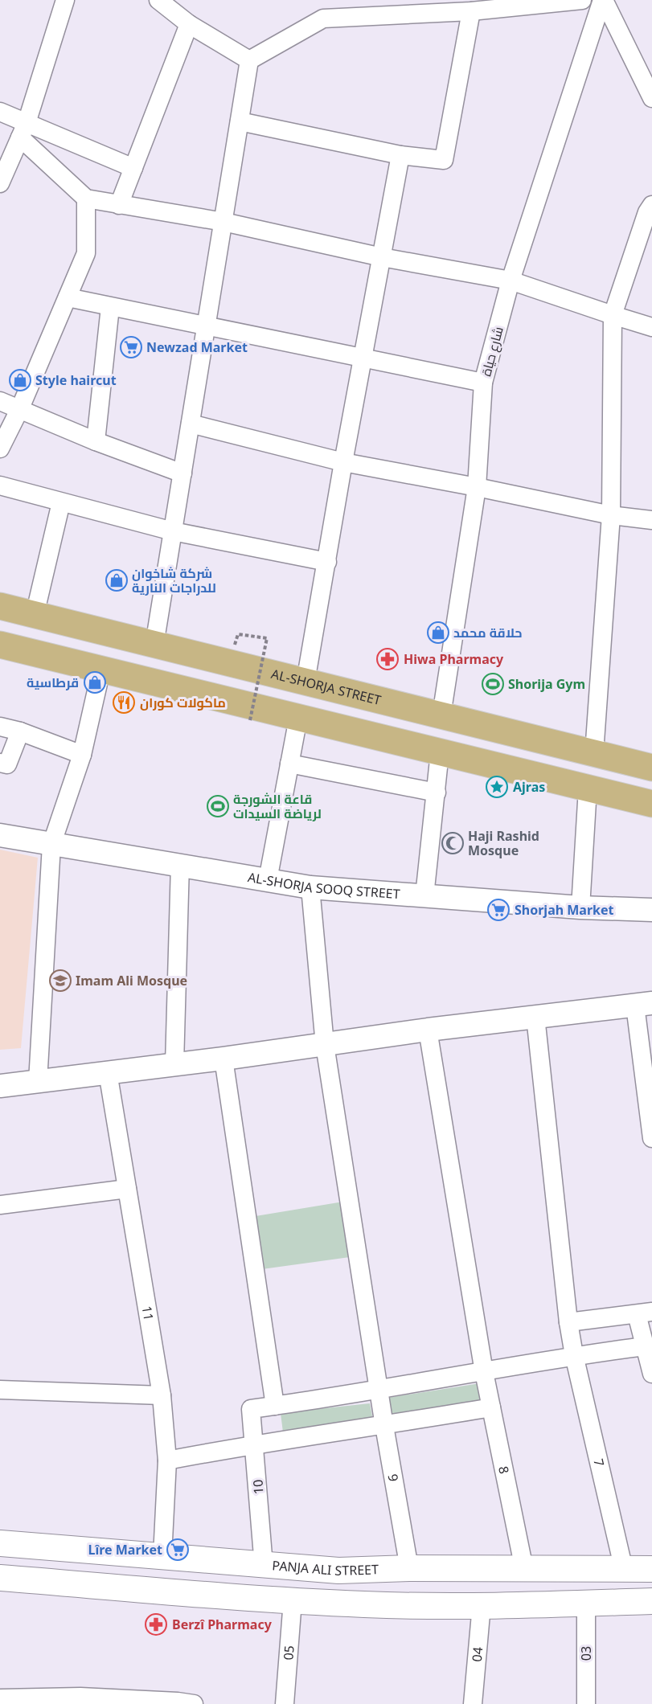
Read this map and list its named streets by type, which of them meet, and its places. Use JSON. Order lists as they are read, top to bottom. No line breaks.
{"streets":{"main road":["AL-SHORJA STREET","PANJA ALI STREET"],"street":["شارع حياة","AL-SHORJA SOOQ STREET","11","7","8","9","10","05","03","04"]},"crossings":[["شارع حياة","AL-SHORJA STREET"],["AL-SHORJA SOOQ STREET","9"],["11","PANJA ALI STREET"],["7","PANJA ALI STREET"],["8","PANJA ALI STREET"],["9","PANJA ALI STREET"],["10","PANJA ALI STREET"]],"places":{"supermarket":["Newzad Market","Shorjah Market","Lîre Market"],"shop":["Style haircut","شركة شاخوان للدراجات النارية","حلاقة محمد","قرطاسية"],"pharmacy":["Hiwa Pharmacy","Berzî Pharmacy"],"sports":["Shorija Gym","قاعة الشورجة لرياضة السيدات"],"restaurant":["ماكولات كوران"],"place":["Ajras"],"mosque":["Haji Rashid Mosque"],"school or university":["Imam Ali Mosque"]}}
